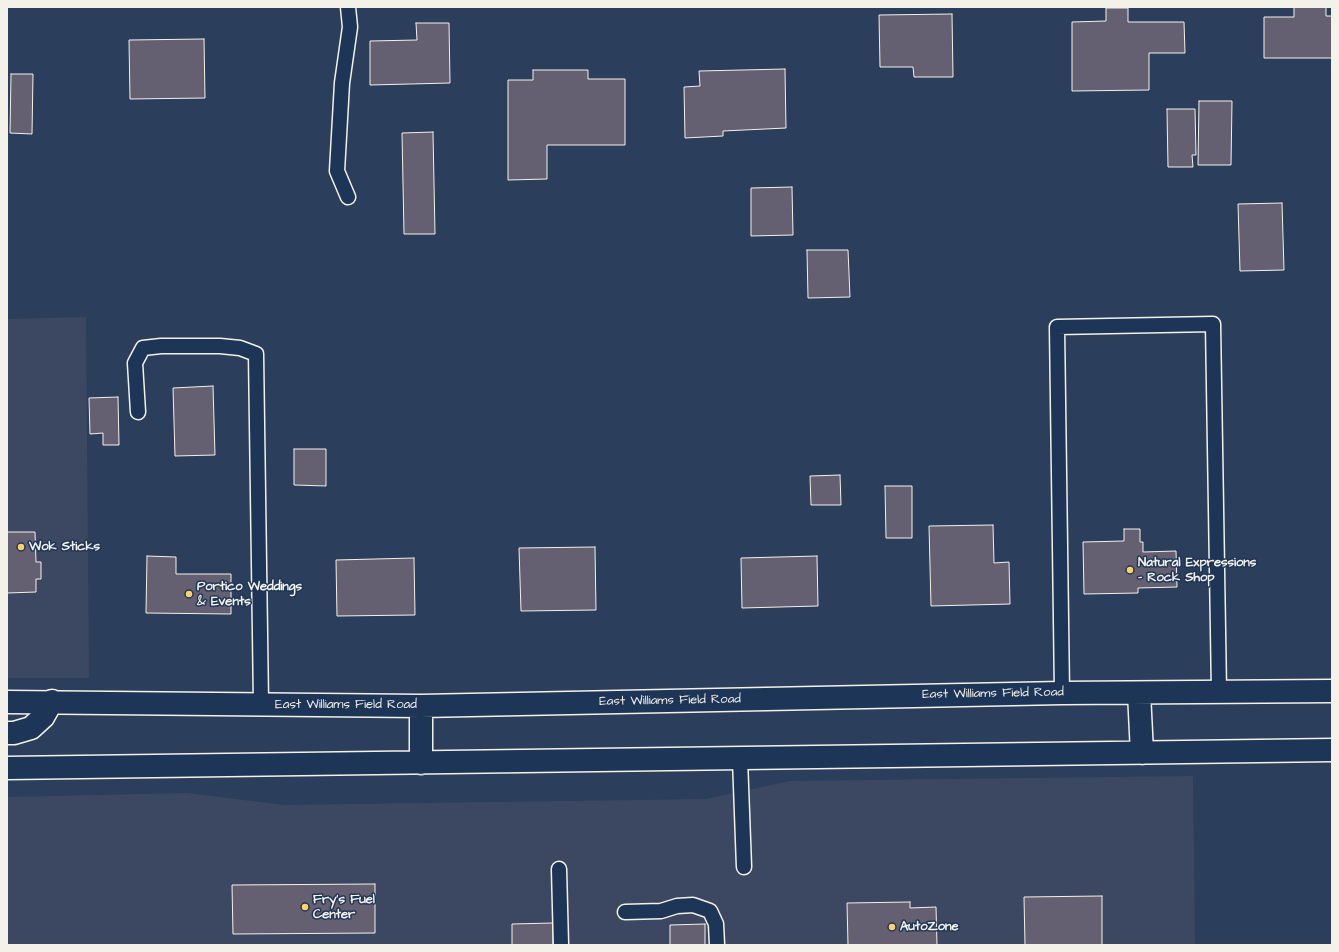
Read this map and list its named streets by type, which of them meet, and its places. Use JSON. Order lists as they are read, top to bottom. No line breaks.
{"streets":{"main road":["East Williams Field Road"]},"places":["Wok Sticks","Natural Expressions - Rock Shop","Portico Weddings & Events","Fry's Fuel Center","AutoZone"]}
